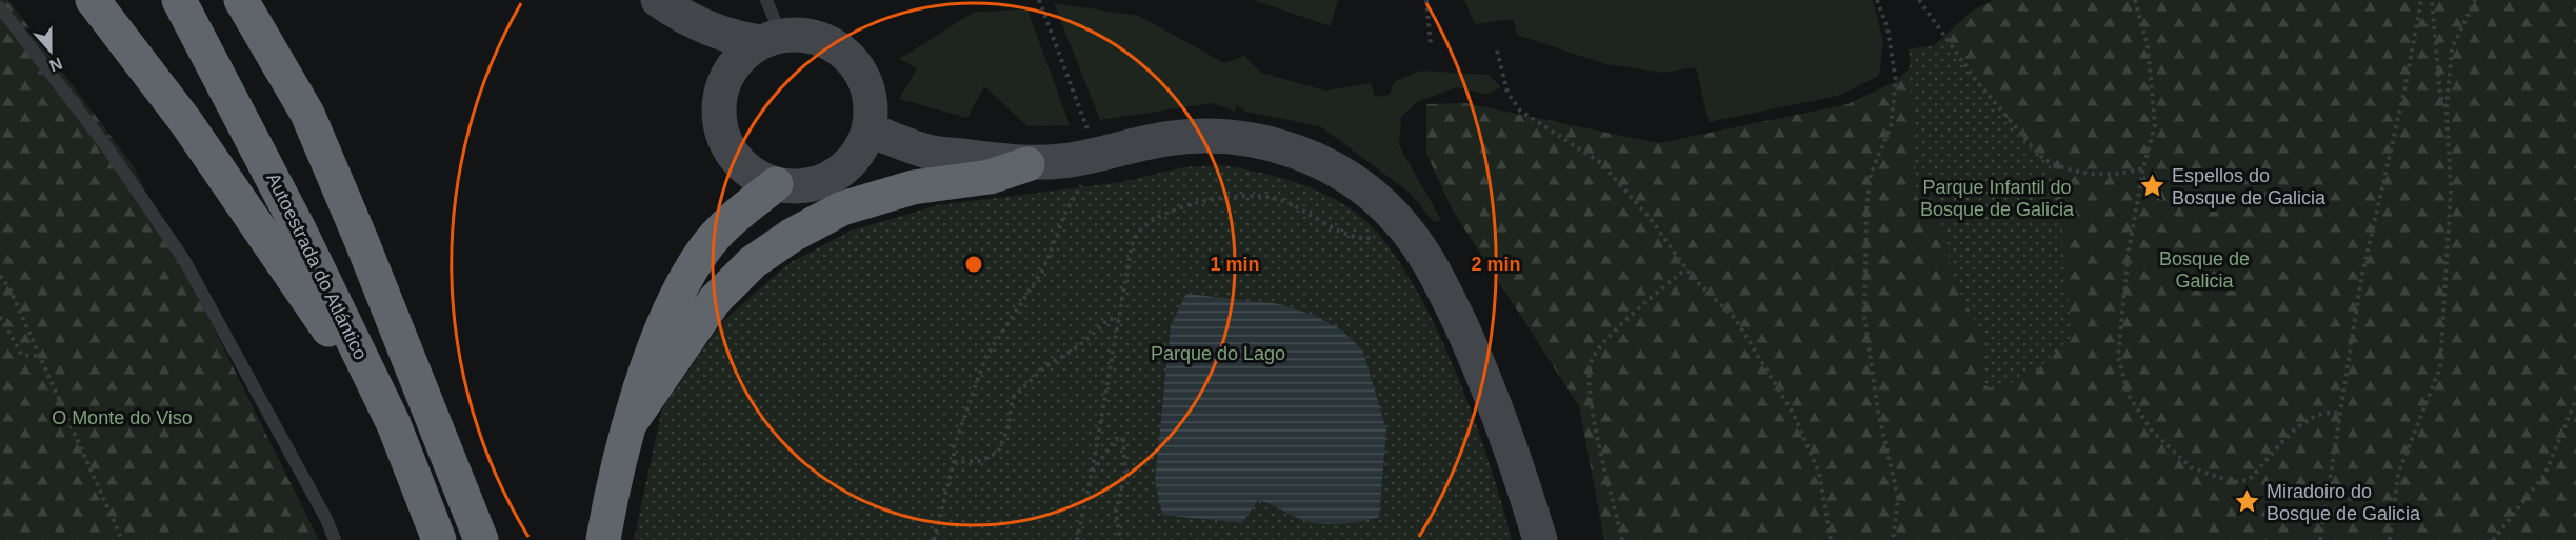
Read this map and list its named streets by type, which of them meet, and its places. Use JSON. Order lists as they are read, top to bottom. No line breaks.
{"streets":{"highway":["Autoestrada do Atlántico"]},"parks":["Parque Infantil do Bosque de Galicia","Bosque de Galicia","Parque do Lago","O Monte do Viso"],"places":{"place":["Espellos do Bosque de Galicia","Miradoiro do Bosque de Galicia"]},"north":"bottom","rings":["1 min","2 min"]}
